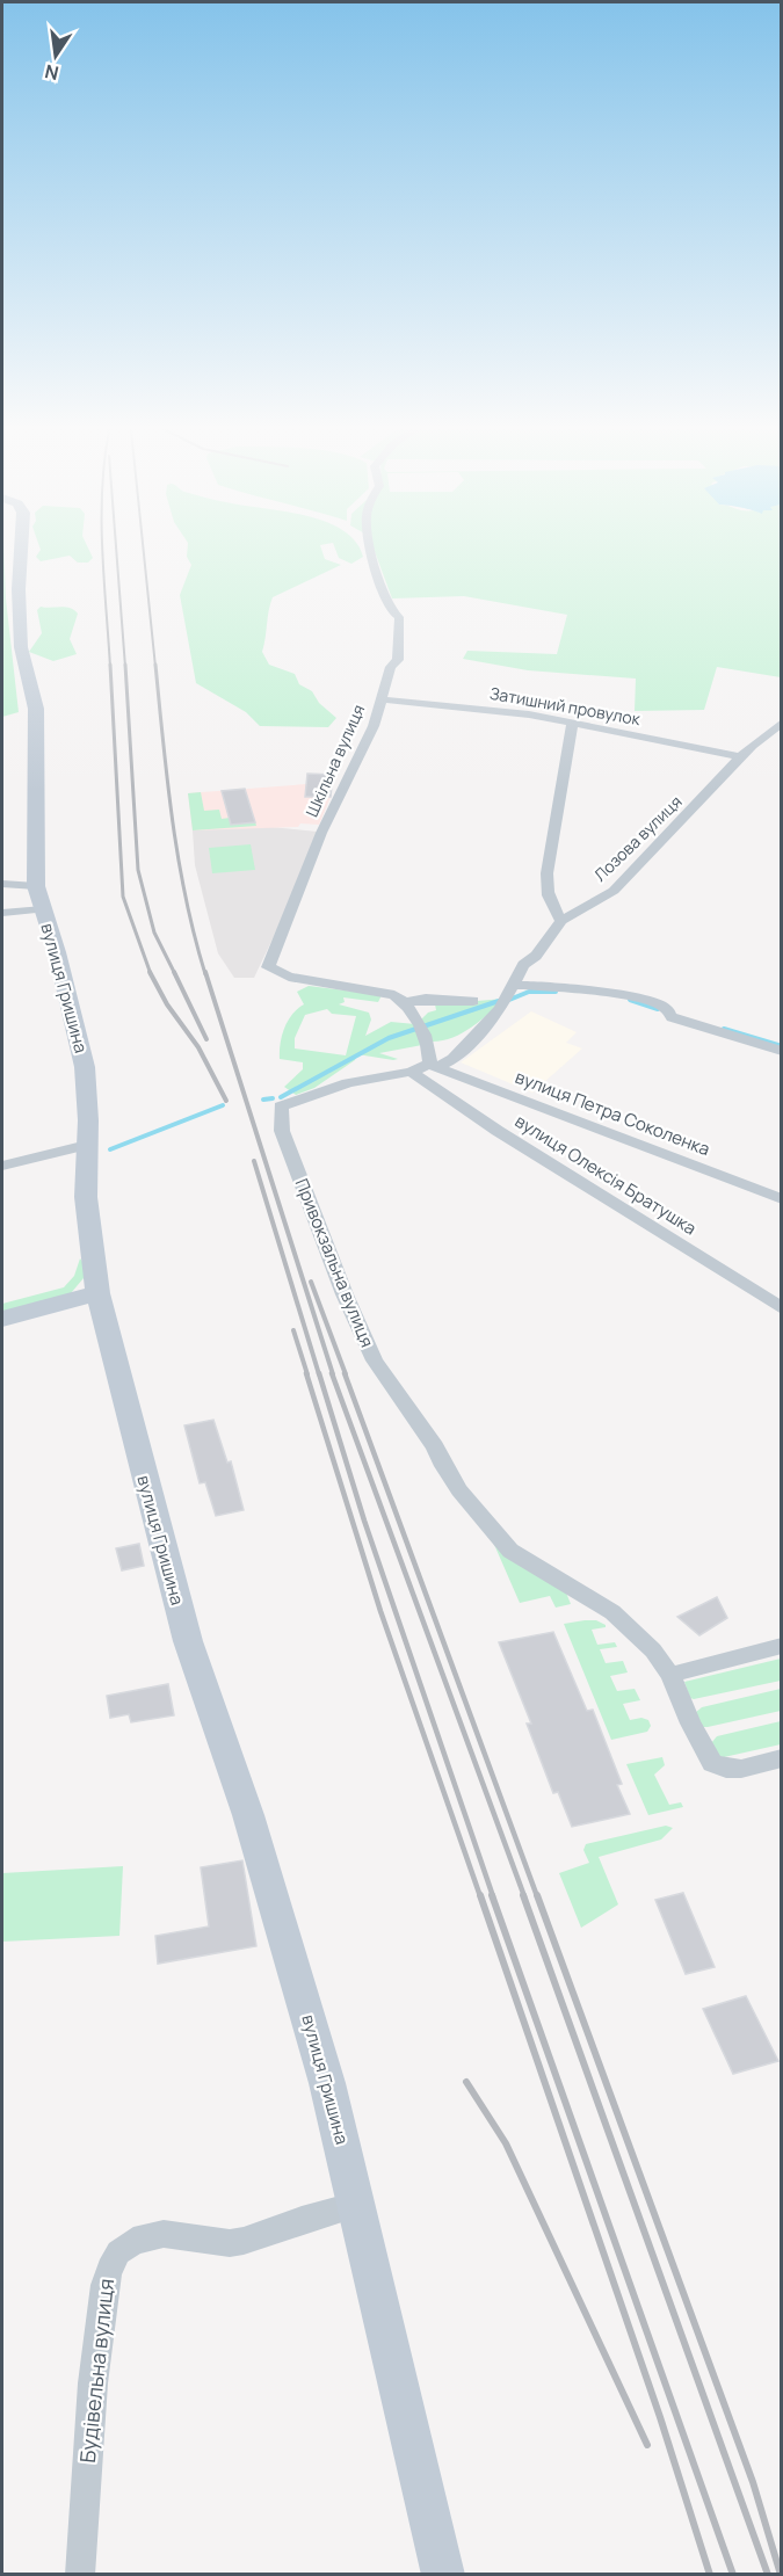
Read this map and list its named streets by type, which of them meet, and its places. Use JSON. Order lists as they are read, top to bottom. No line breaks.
{"streets":{"street":["Затишний провулок","Шкільна вулиця","Лозова вулиця","вулиця Гришина","вулиця Петра Соколенка","вулиця Олексія Братушка","Привокзальна вулиця","Будівельна вулиця"]},"crossings":[["Затишний провулок","Шкільна вулиця"],["Затишний провулок","Лозова вулиця"],["Лозова вулиця","вулиця Петра Соколенка"],["Лозова вулиця","вулиця Олексія Братушка"],["Лозова вулиця","Привокзальна вулиця"],["вулиця Гришина","Будівельна вулиця"]],"north":"bottom"}
